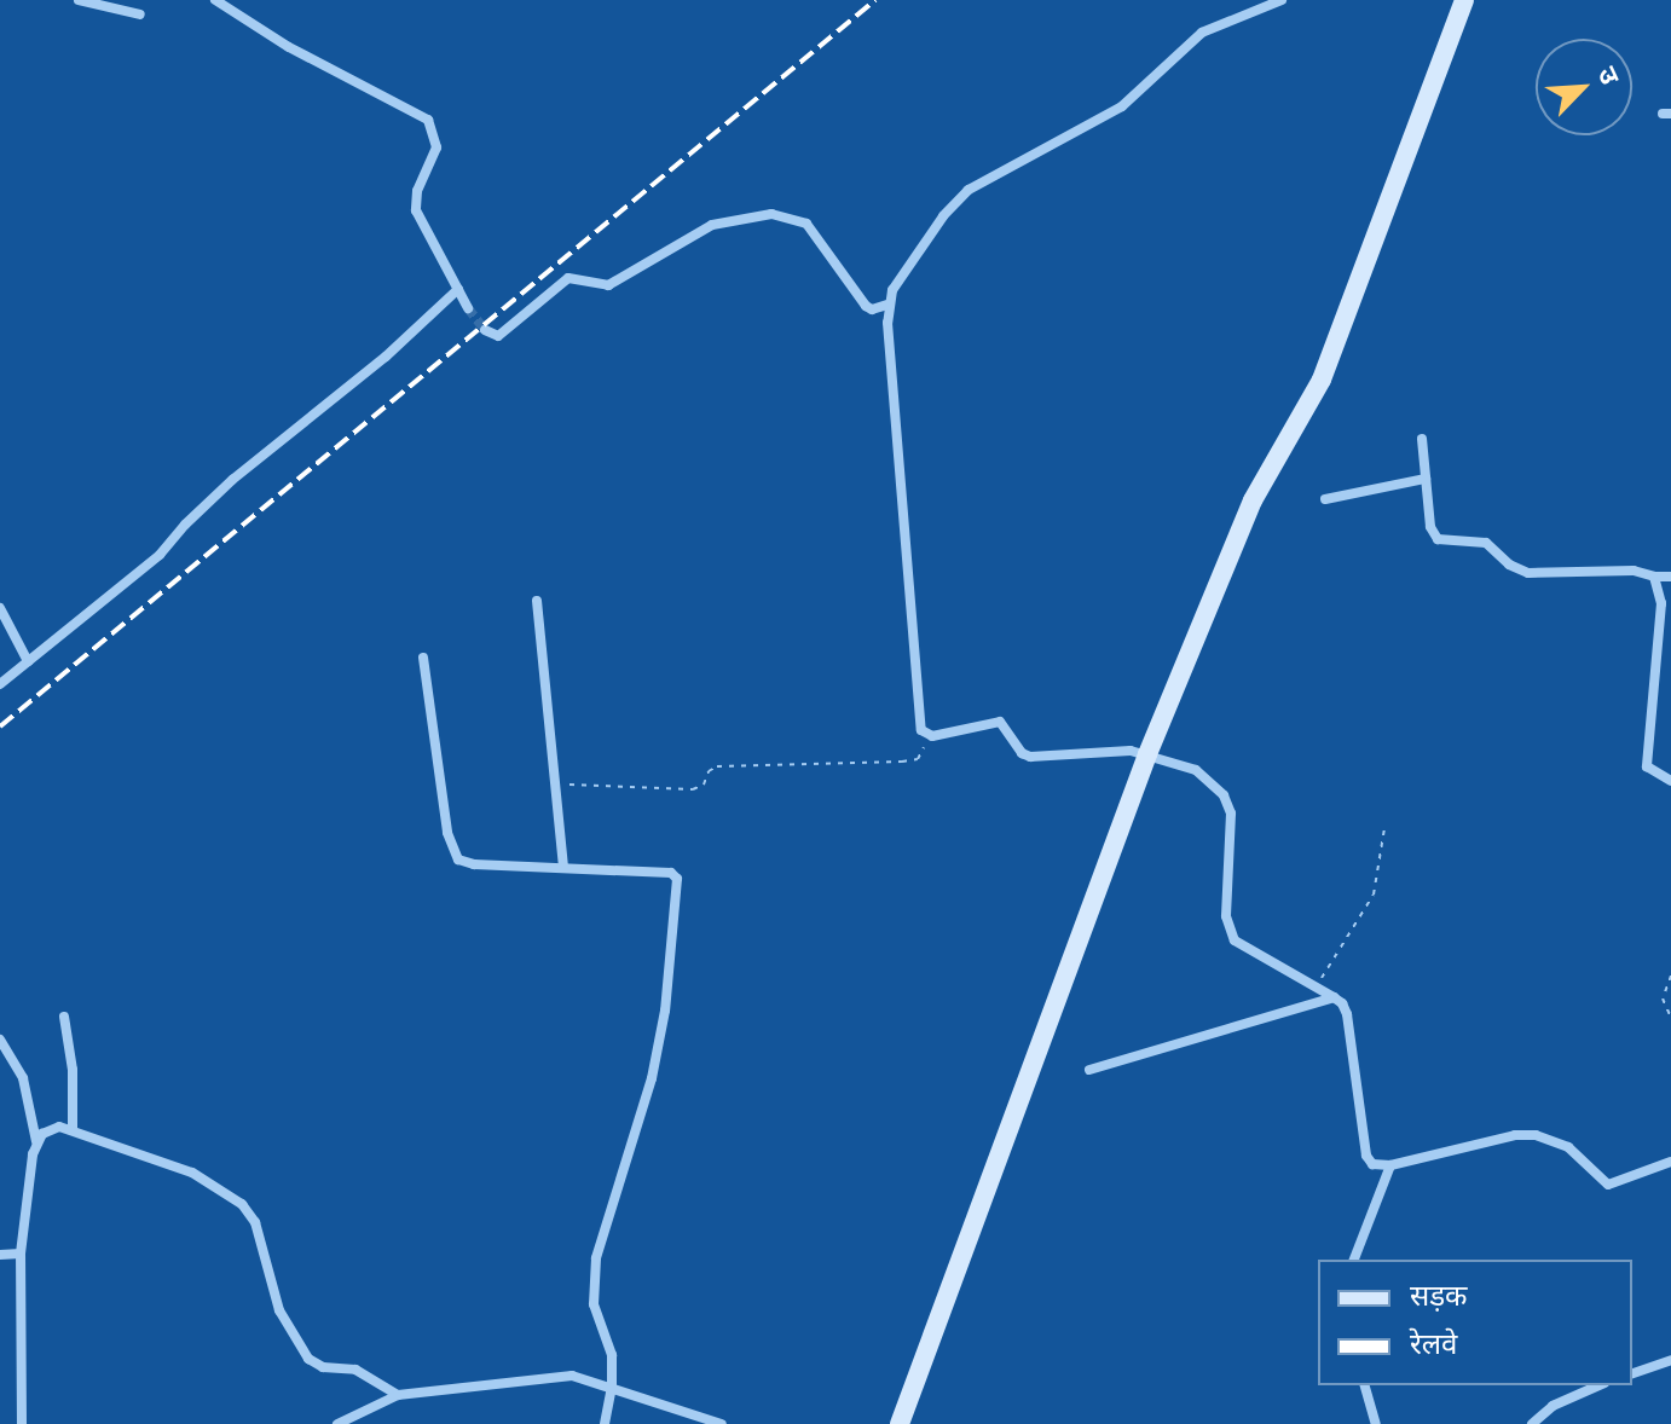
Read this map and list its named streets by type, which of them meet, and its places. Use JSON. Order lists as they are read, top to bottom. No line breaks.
{"legend":["सड़क","रेलवे"],"north":"top right"}
